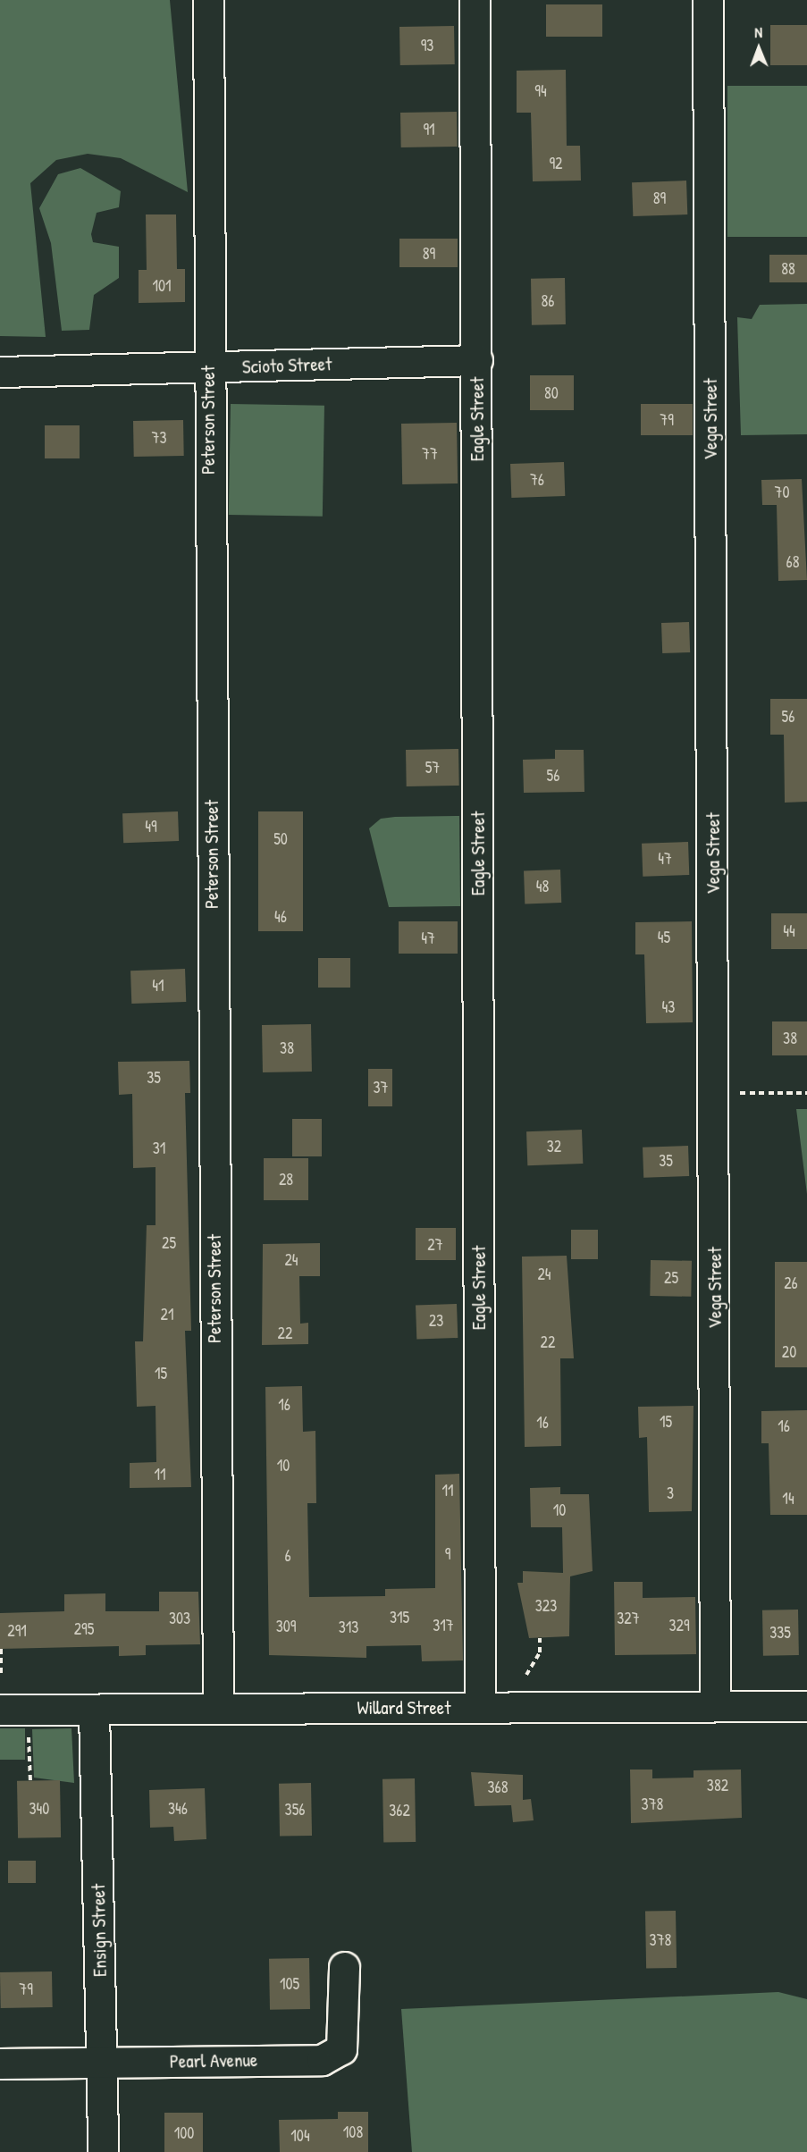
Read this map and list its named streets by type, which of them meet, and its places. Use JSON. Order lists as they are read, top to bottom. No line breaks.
{"streets":{"street":["Scioto Street","Eagle Street","Vega Street","Peterson Street","Willard Street","Ensign Street","Pearl Avenue"]},"crossings":[["Scioto Street","Eagle Street"],["Scioto Street","Peterson Street"],["Eagle Street","Willard Street"],["Vega Street","Willard Street"],["Peterson Street","Willard Street"],["Willard Street","Ensign Street"],["Ensign Street","Pearl Avenue"]],"house_numbers":["93","94","91","92","89","89","88","101","86","80","79","73","77","76","70","68","56","57","56","49","50","47","48","46","44","45","47","41","43","38","38","35","37","32","31","35","28","25","27","24","24","25","26","21","23","22","22","20","15","16","15","16","16","10","11","11","3","14","10","9","6","323","315","303","327","317","329","309","313","295","291","335","382","368","378","340","346","356","362","378","105","79","108","100","104"],"north":"top"}
